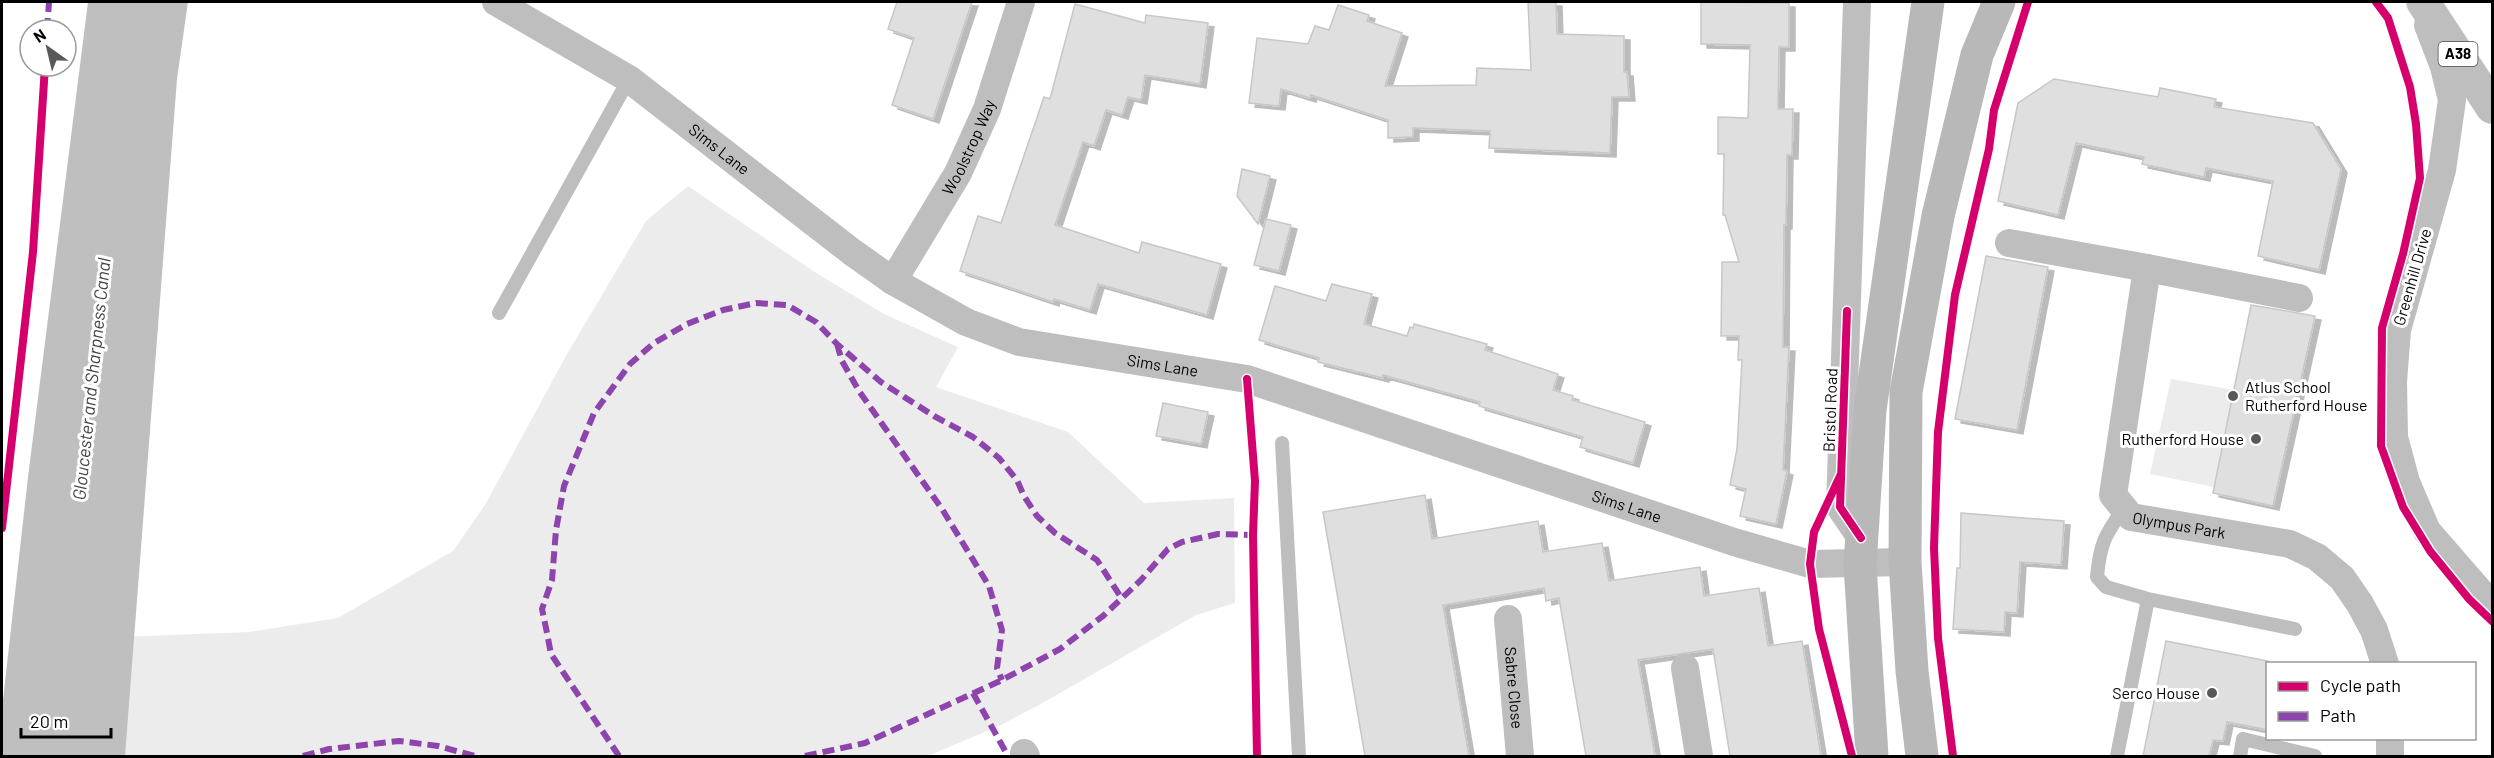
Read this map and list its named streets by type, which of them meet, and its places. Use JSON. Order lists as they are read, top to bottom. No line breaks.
{"streets":{"highway":["A38"],"street":["Woolstrop Way","Sims Lane","Greenhill Drive","Bristol Road","Olympus Park","Sabre Close"]},"crossings":[["A38","Greenhill Drive"],["Woolstrop Way","Sims Lane"],["Sims Lane","Bristol Road"]],"water":["Gloucester and Sharpness Canal"],"places":["Atlus School Rutherford House","Rutherford House","Serco House"],"legend":["Cycle path","Path"],"scale_bar":"20 m","north":"top left"}
